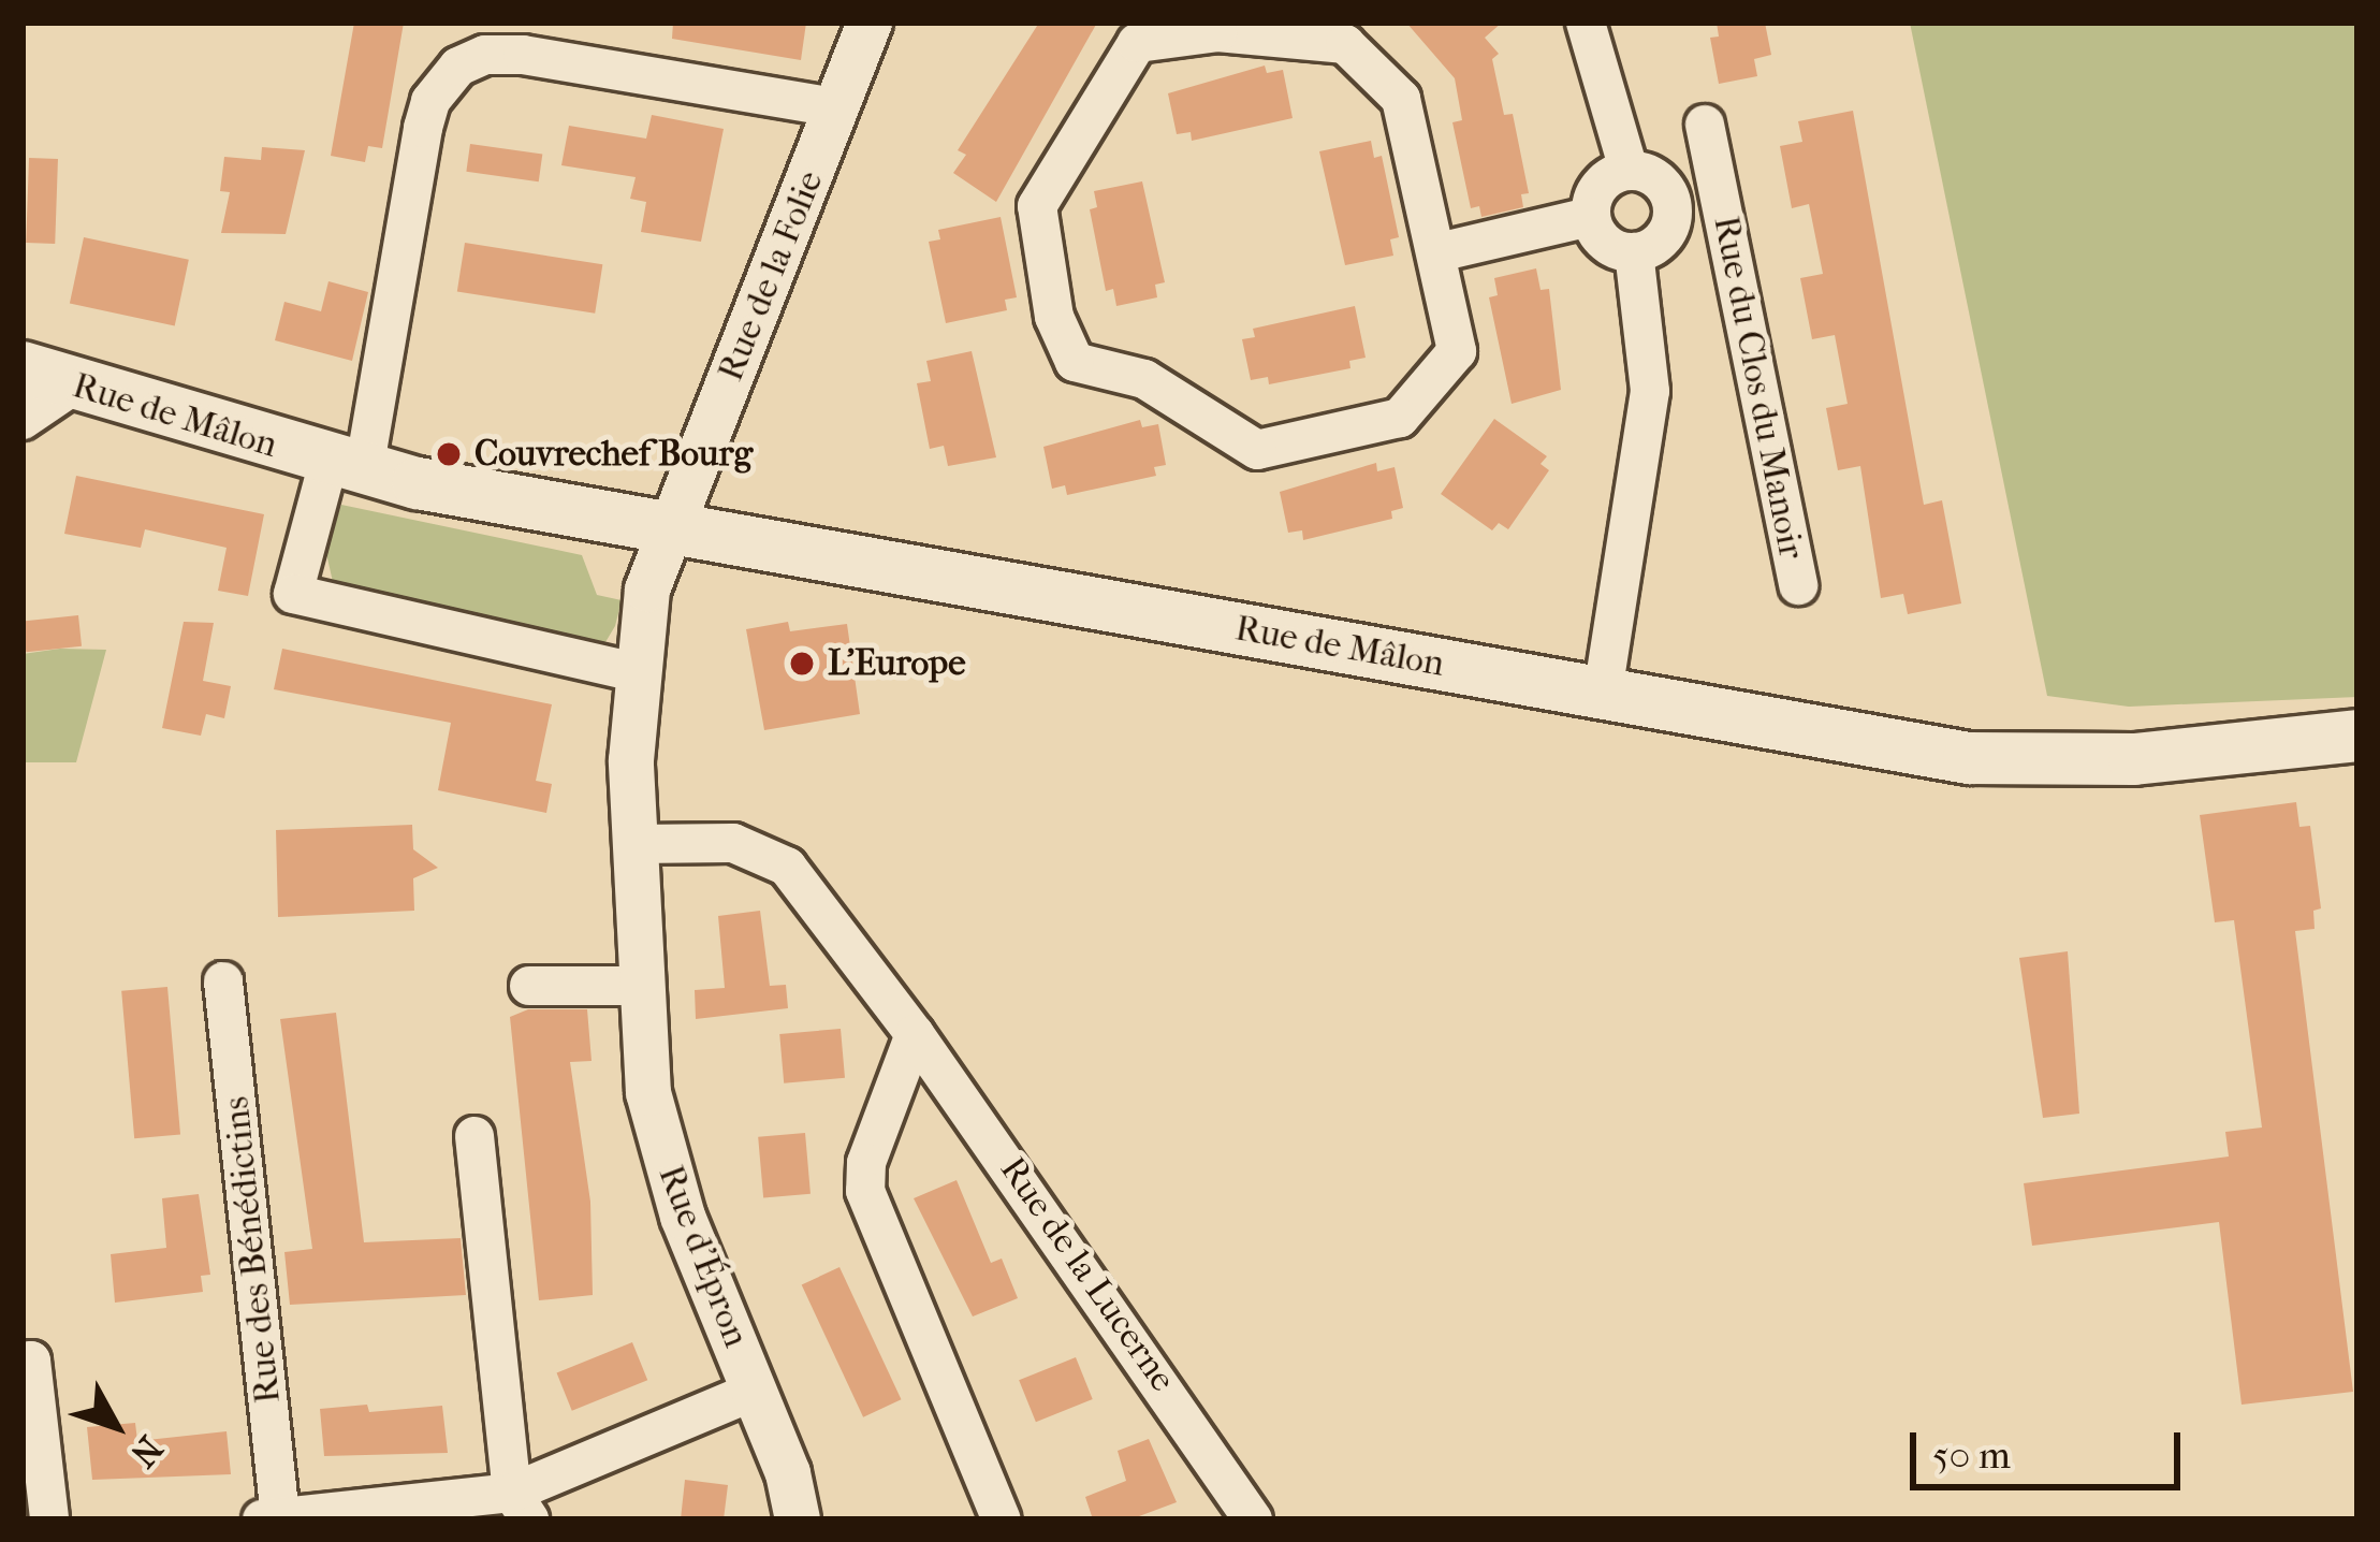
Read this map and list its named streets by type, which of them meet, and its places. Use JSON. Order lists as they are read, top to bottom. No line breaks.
{"streets":{"main road":["Rue de Mâlon"],"street":["Rue de la Folie","Rue du Clos du Manoir","Rue des Bénédictins","Rue d'Épron","Rue de la Lucerne"]},"crossings":[["Rue de la Folie","Rue de Mâlon"],["Rue de la Folie","Rue d'Épron"],["Rue de Mâlon","Rue d'Épron"],["Rue des Bénédictins","Rue d'Épron"],["Rue d'Épron","Rue de la Lucerne"]],"places":["Couvrechef Bourg","L'Europe"],"scale_bar":"50 m","north":"bottom right"}
